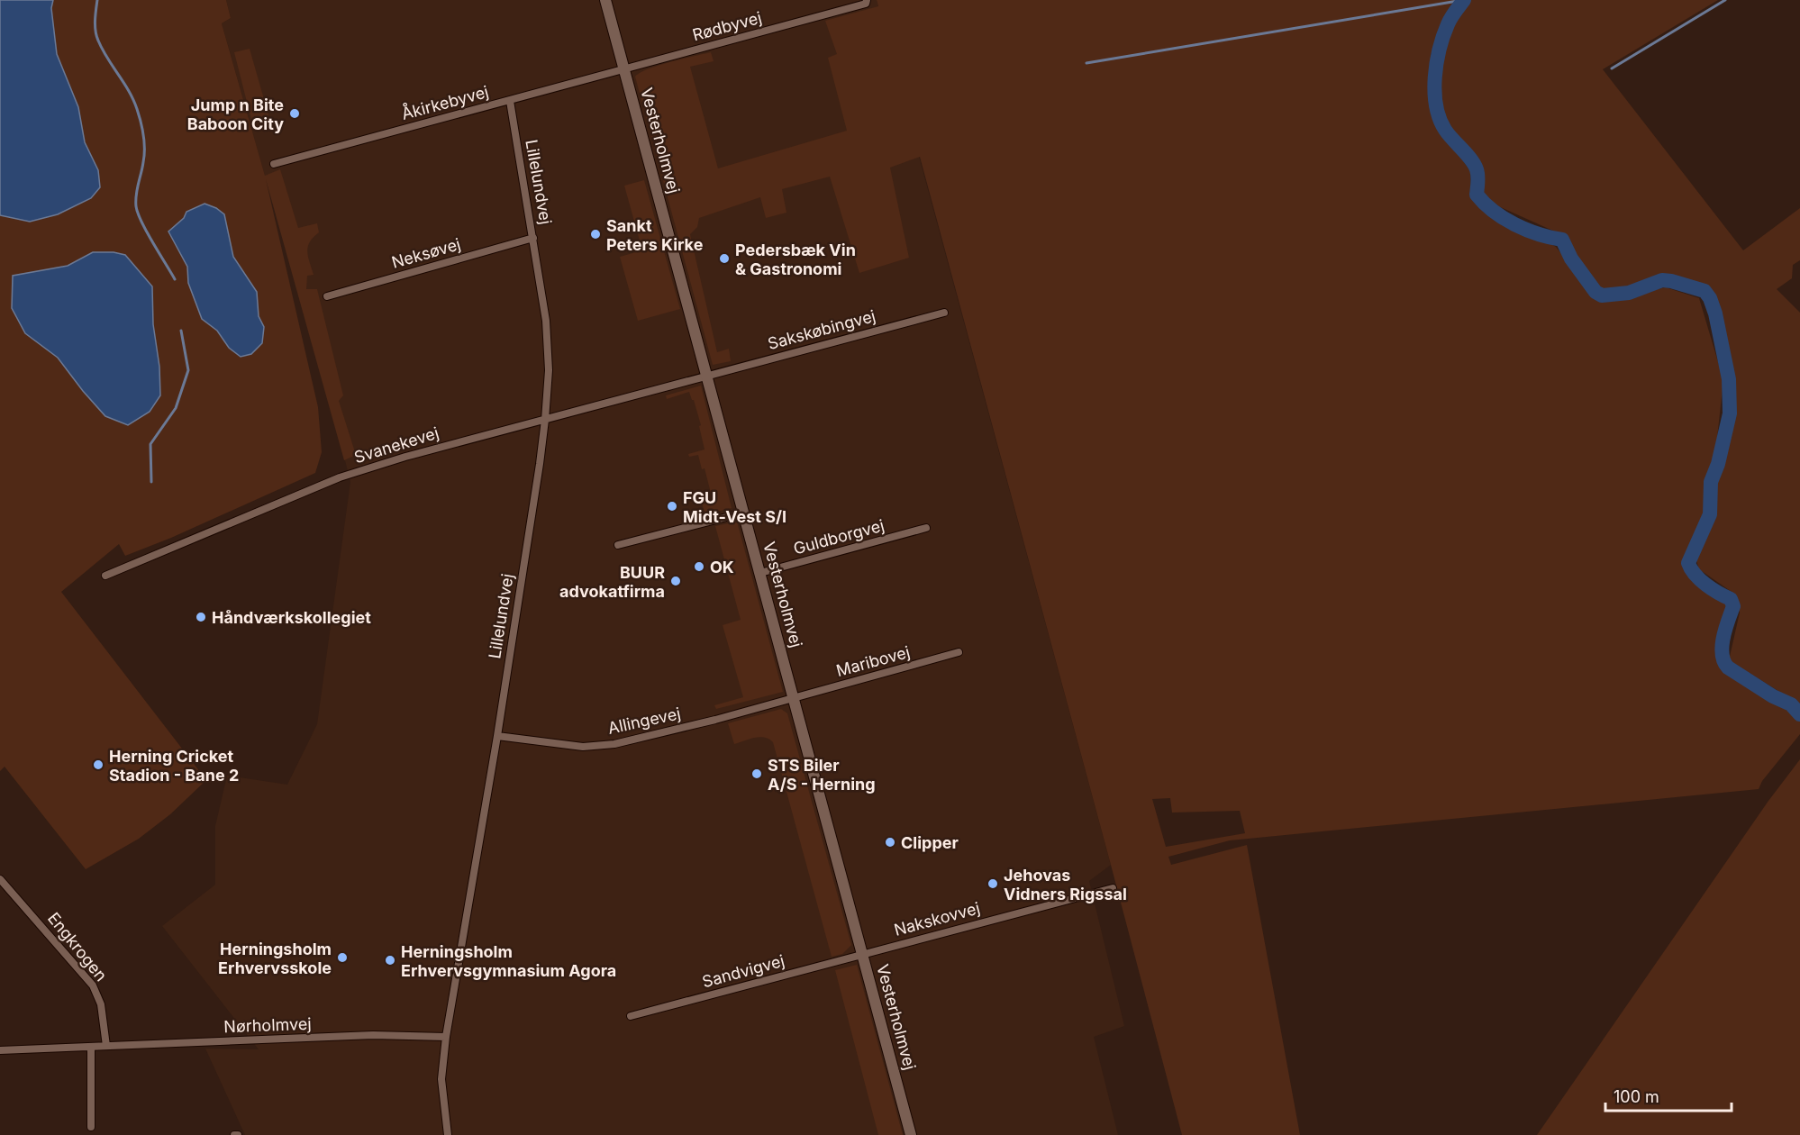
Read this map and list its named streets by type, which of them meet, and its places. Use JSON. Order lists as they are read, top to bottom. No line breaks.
{"streets":{"street":["Rødbyvej","Åkirkebyvej","Vesterholmvej","Lillelundvej","Neksøvej","Sakskøbingvej","Svanekevej","Guldborgvej","Maribovej","Allingevej","Nakskovvej","Engkrogen","Sandvigvej","Nørholmvej"]},"crossings":[["Rødbyvej","Åkirkebyvej"],["Rødbyvej","Vesterholmvej"],["Åkirkebyvej","Vesterholmvej"],["Åkirkebyvej","Lillelundvej"],["Vesterholmvej","Sakskøbingvej"],["Vesterholmvej","Svanekevej"],["Vesterholmvej","Guldborgvej"],["Vesterholmvej","Maribovej"],["Vesterholmvej","Allingevej"],["Vesterholmvej","Nakskovvej"],["Vesterholmvej","Sandvigvej"],["Lillelundvej","Neksøvej"],["Lillelundvej","Svanekevej"],["Lillelundvej","Allingevej"],["Lillelundvej","Nørholmvej"],["Sakskøbingvej","Svanekevej"],["Maribovej","Allingevej"],["Nakskovvej","Sandvigvej"],["Engkrogen","Nørholmvej"]],"places":["Jump n Bite Baboon City","Sankt Peters Kirke","Pedersbæk Vin & Gastronomi","FGU Midt-Vest S/I","OK","BUUR advokatfirma","Håndværkskollegiet","Herning Cricket Stadion - Bane 2","STS Biler A/S - Herning","Clipper","Jehovas Vidners Rigssal","Herningsholm Erhvervsskole","Herningsholm Erhvervsgymnasium Agora"],"scale_bar":"100 m"}
